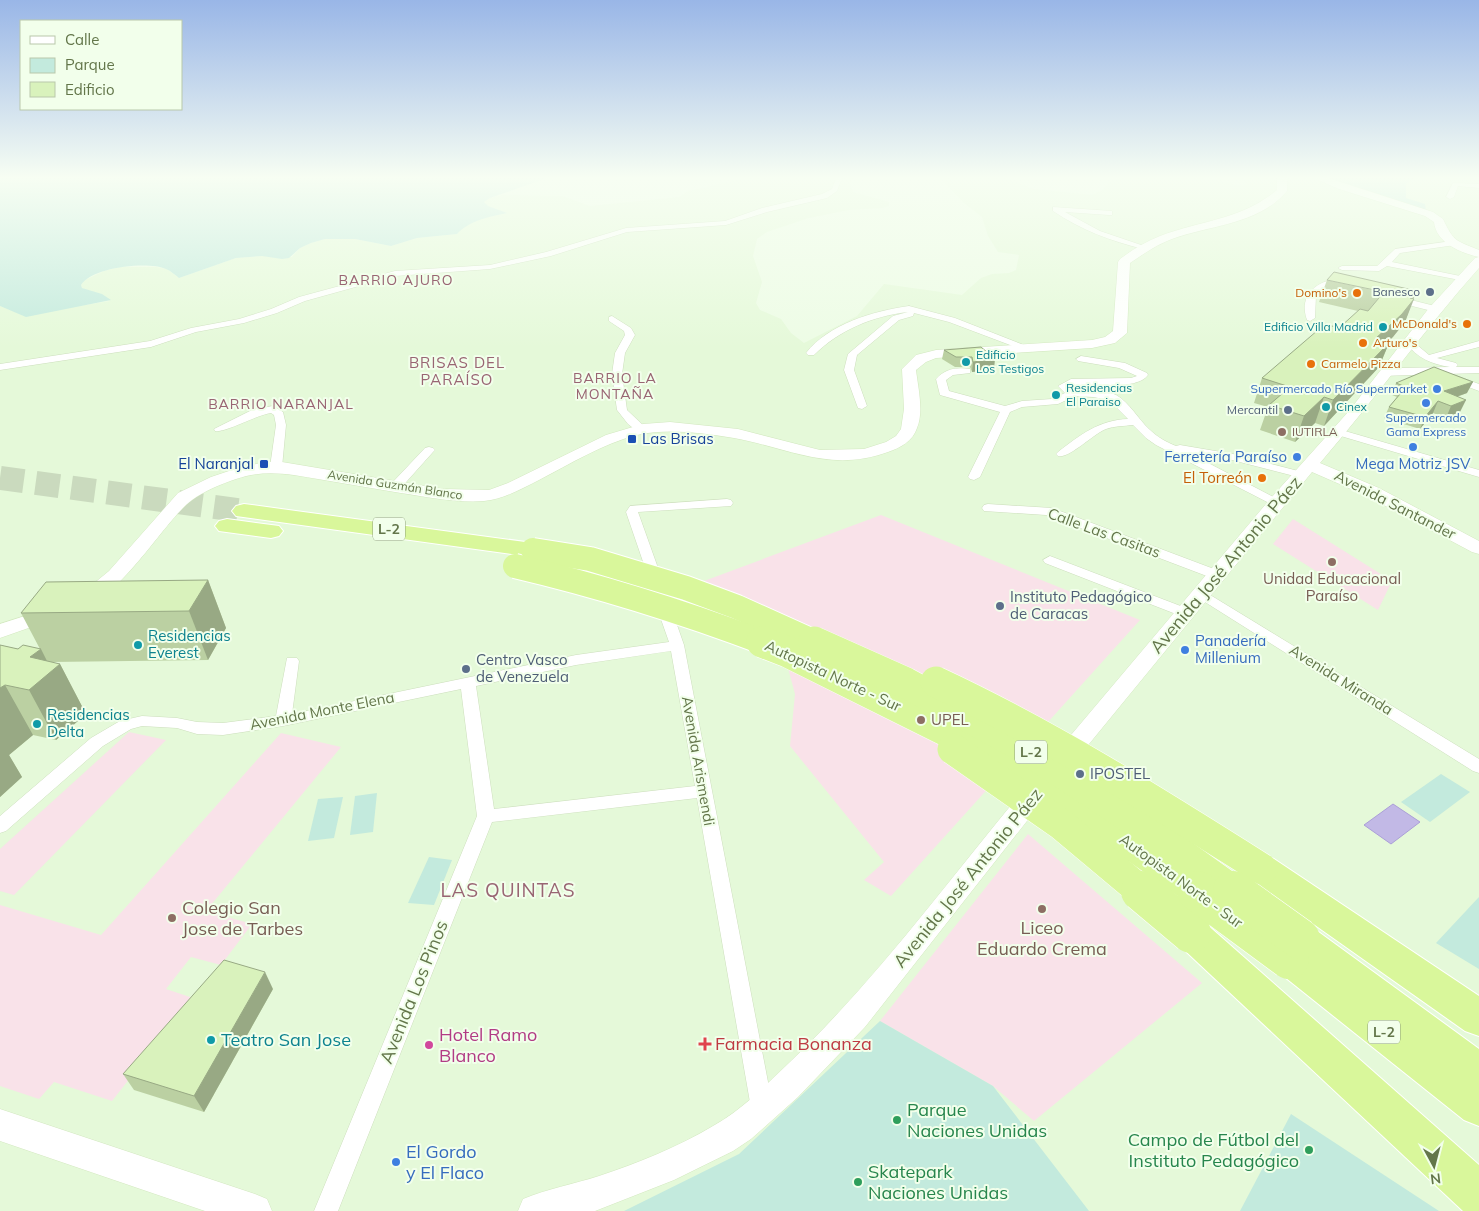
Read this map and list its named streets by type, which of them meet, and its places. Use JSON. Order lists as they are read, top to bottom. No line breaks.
{"streets":{"highway":["L-2","Autopista Norte - Sur"],"street":["Avenida Guzmán Blanco","Avenida Santander","Calle Las Casitas","Avenida José Antonio Páez","Avenida Miranda","Avenida Monte Elena","Avenida Arismendi","Avenida Los Pinos"]},"crossings":[["Avenida Santander","Avenida José Antonio Páez"],["Calle Las Casitas","Avenida José Antonio Páez"],["Avenida José Antonio Páez","Avenida Miranda"],["Avenida José Antonio Páez","Avenida Arismendi"],["Avenida Monte Elena","Avenida Arismendi"],["Avenida Monte Elena","Avenida Los Pinos"]],"districts":["BARRIO AJURO","BRISAS DEL PARAÍSO","BARRIO LA MONTAÑA","BARRIO NARANJAL","LAS QUINTAS"],"places":{"other":["Banesco","Domino's","McDonald's","Edificio Villa Madrid","Arturo's","Edificio Los Testigos","Carmelo Pizza","Supermercado Río Supermarket","Residencias El Paraiso","Supermercado Gama Express","Cinex","Mercantil","IUTIRLA","Mega Motriz JSV","Ferretería Paraíso","El Torreón","Unidad Educacional Paraíso","Instituto Pedagógico de Caracas","Residencias Everest","Panadería Millenium","Centro Vasco de Venezuela","UPEL","Residencias Delta","IPOSTEL","Liceo Eduardo Crema","Colegio San Jose de Tarbes","Teatro San Jose","Hotel Ramo Blanco","Parque Naciones Unidas","Campo de Fútbol del Instituto Pedagógico","El Gordo y El Flaco","Skatepark Naciones Unidas"],"transit":["Las Brisas","El Naranjal"],"health":["Farmacia Bonanza"]},"legend":["Calle","Parque","Edificio"],"north":"bottom"}
